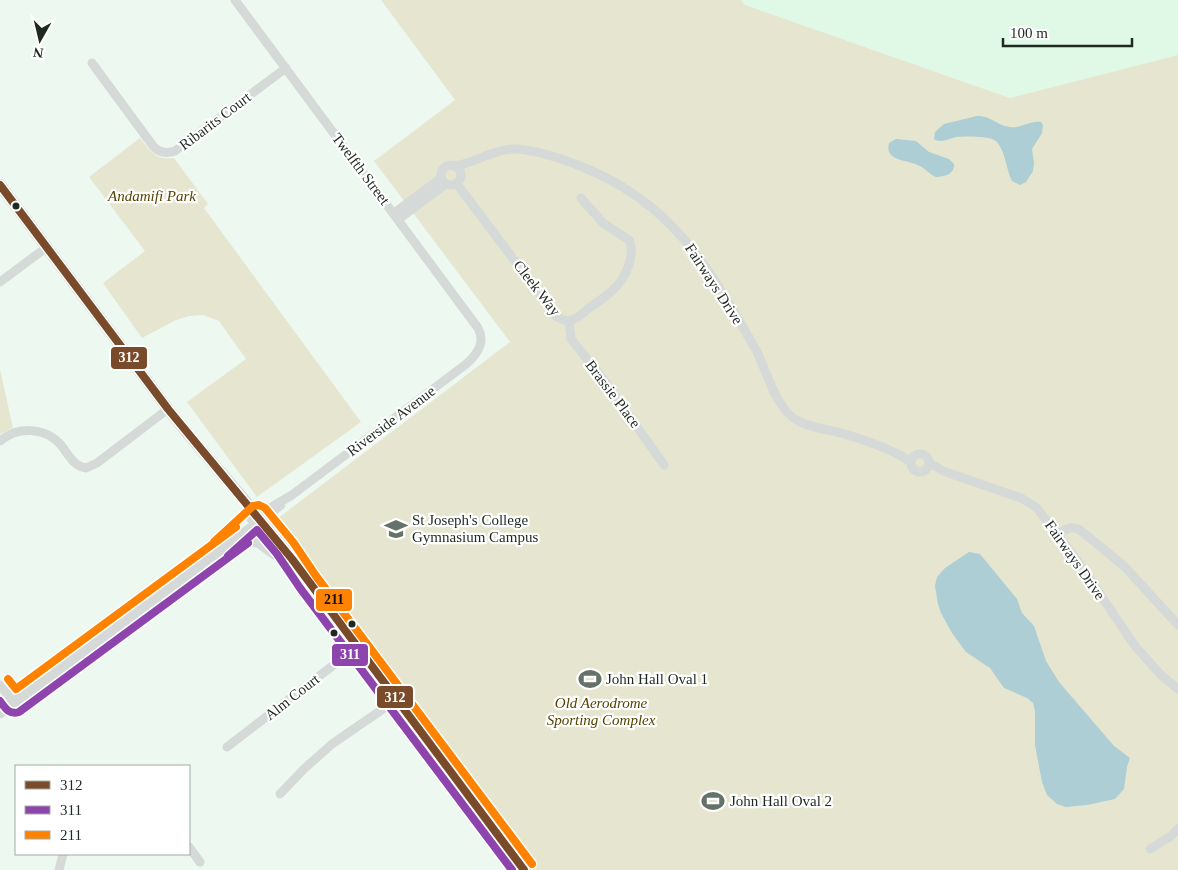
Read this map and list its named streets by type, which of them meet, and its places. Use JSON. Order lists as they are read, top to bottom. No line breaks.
{"streets":{"street":["Ribarits Court","Twelfth Street","Fairways Drive","Cleek Way","Brassie Place","Riverside Avenue","Alm Court"]},"crossings":[["Ribarits Court","Twelfth Street"],["Twelfth Street","Riverside Avenue"],["Fairways Drive","Cleek Way"],["Cleek Way","Brassie Place"]],"parks":["Andamifi Park","Old Aerodrome Sporting Complex"],"places":{"school or university":["St Joseph's College Gymnasium Campus"],"sports":["John Hall Oval 1","John Hall Oval 2"]},"lines":["transit line 312","transit line 211","transit line 311"],"legend":["312","311","211"],"scale_bar":"100 m","north":"bottom"}
